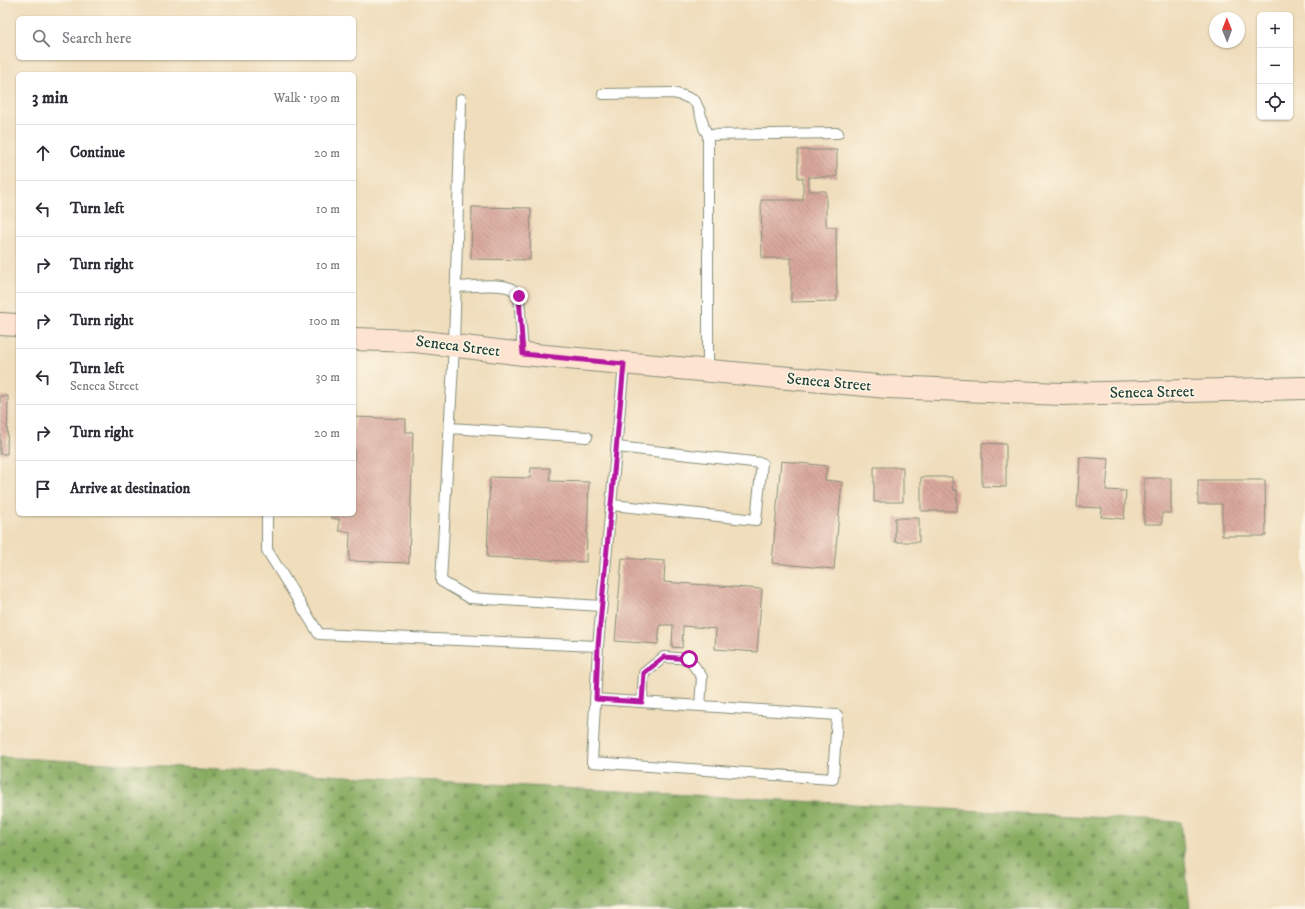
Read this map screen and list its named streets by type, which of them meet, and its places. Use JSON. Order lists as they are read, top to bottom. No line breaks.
{"streets":{"street":["Seneca Street"]},"north":"top","page":{"map_buttons":["+","−"],"search":"Search here","heading":["3 min","Walk · 190 m"],"list":[["Continue","20 m"],["Turn left","10 m"],["Turn right","10 m"],["Turn right","100 m"],["Turn left","Seneca Street","30 m"],["Turn right","20 m"],"Arrive at destination"]}}
